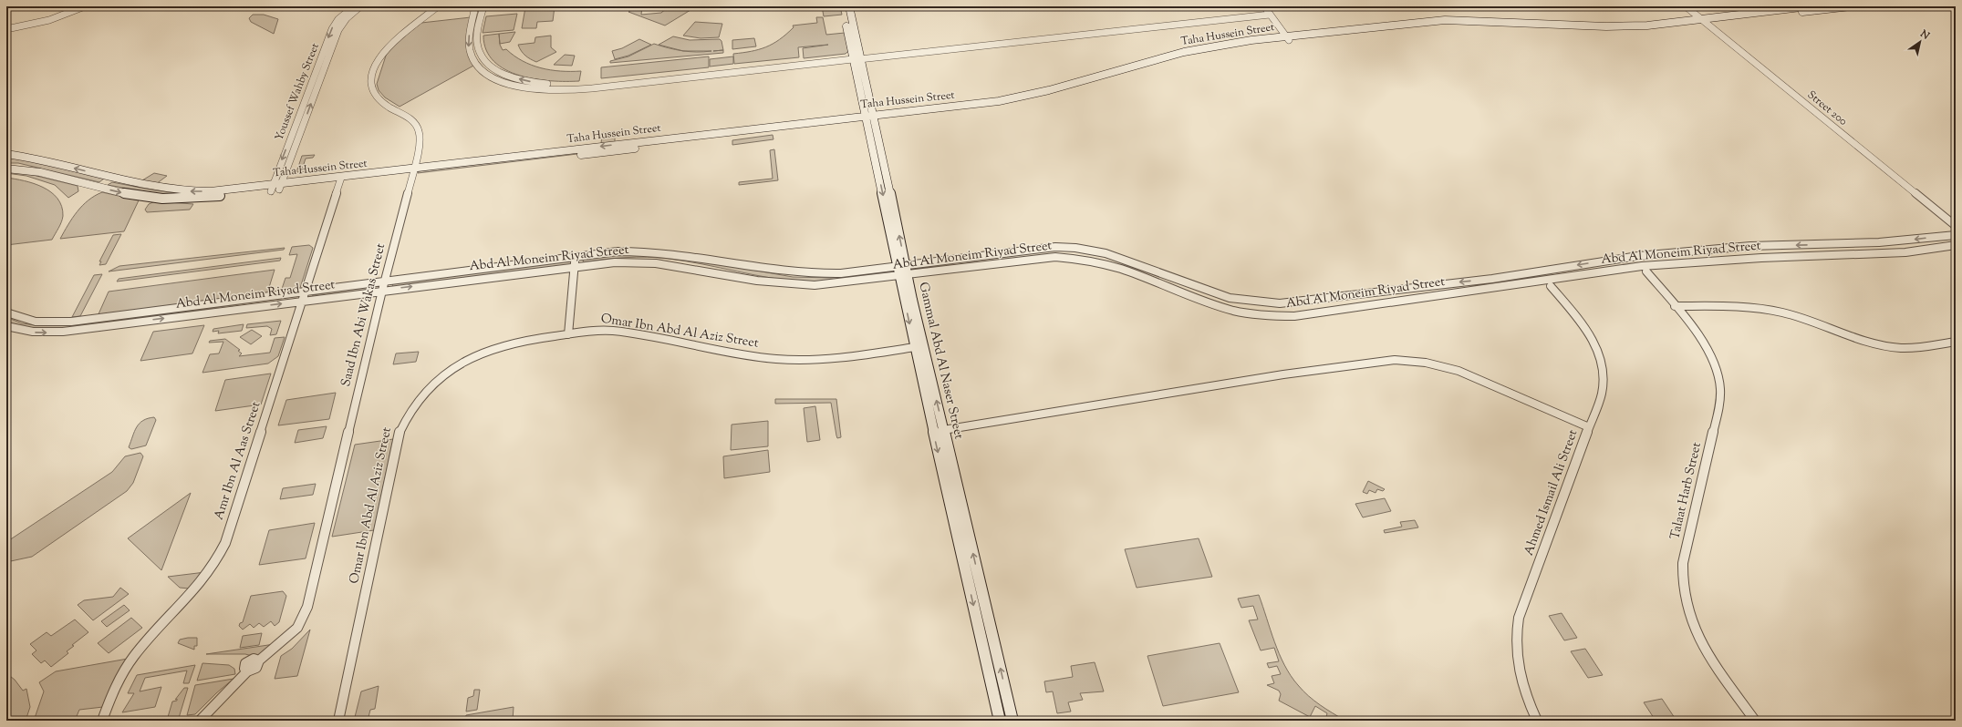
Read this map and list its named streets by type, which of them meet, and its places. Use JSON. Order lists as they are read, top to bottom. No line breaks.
{"streets":{"main road":["Taha Hussein Street","Gammal Abd Al Naser Street"],"street":["Youssef Wahby Street","Street 200","Abd Al Moneim Riyad Street","Saad Ibn Abi Wakas Street","Omar Ibn Abd Al Aziz Street","Amr Ibn Al Aas Street","Talaat Harb Street","Ahmed Ismail Ali Street"]},"crossings":[["Taha Hussein Street","Youssef Wahby Street"],["Taha Hussein Street","Street 200"],["Taha Hussein Street","Saad Ibn Abi Wakas Street"],["Taha Hussein Street","Gammal Abd Al Naser Street"],["Taha Hussein Street","Amr Ibn Al Aas Street"],["Abd Al Moneim Riyad Street","Saad Ibn Abi Wakas Street"],["Abd Al Moneim Riyad Street","Gammal Abd Al Naser Street"],["Abd Al Moneim Riyad Street","Amr Ibn Al Aas Street"],["Omar Ibn Abd Al Aziz Street","Gammal Abd Al Naser Street"]],"north":"top right"}
